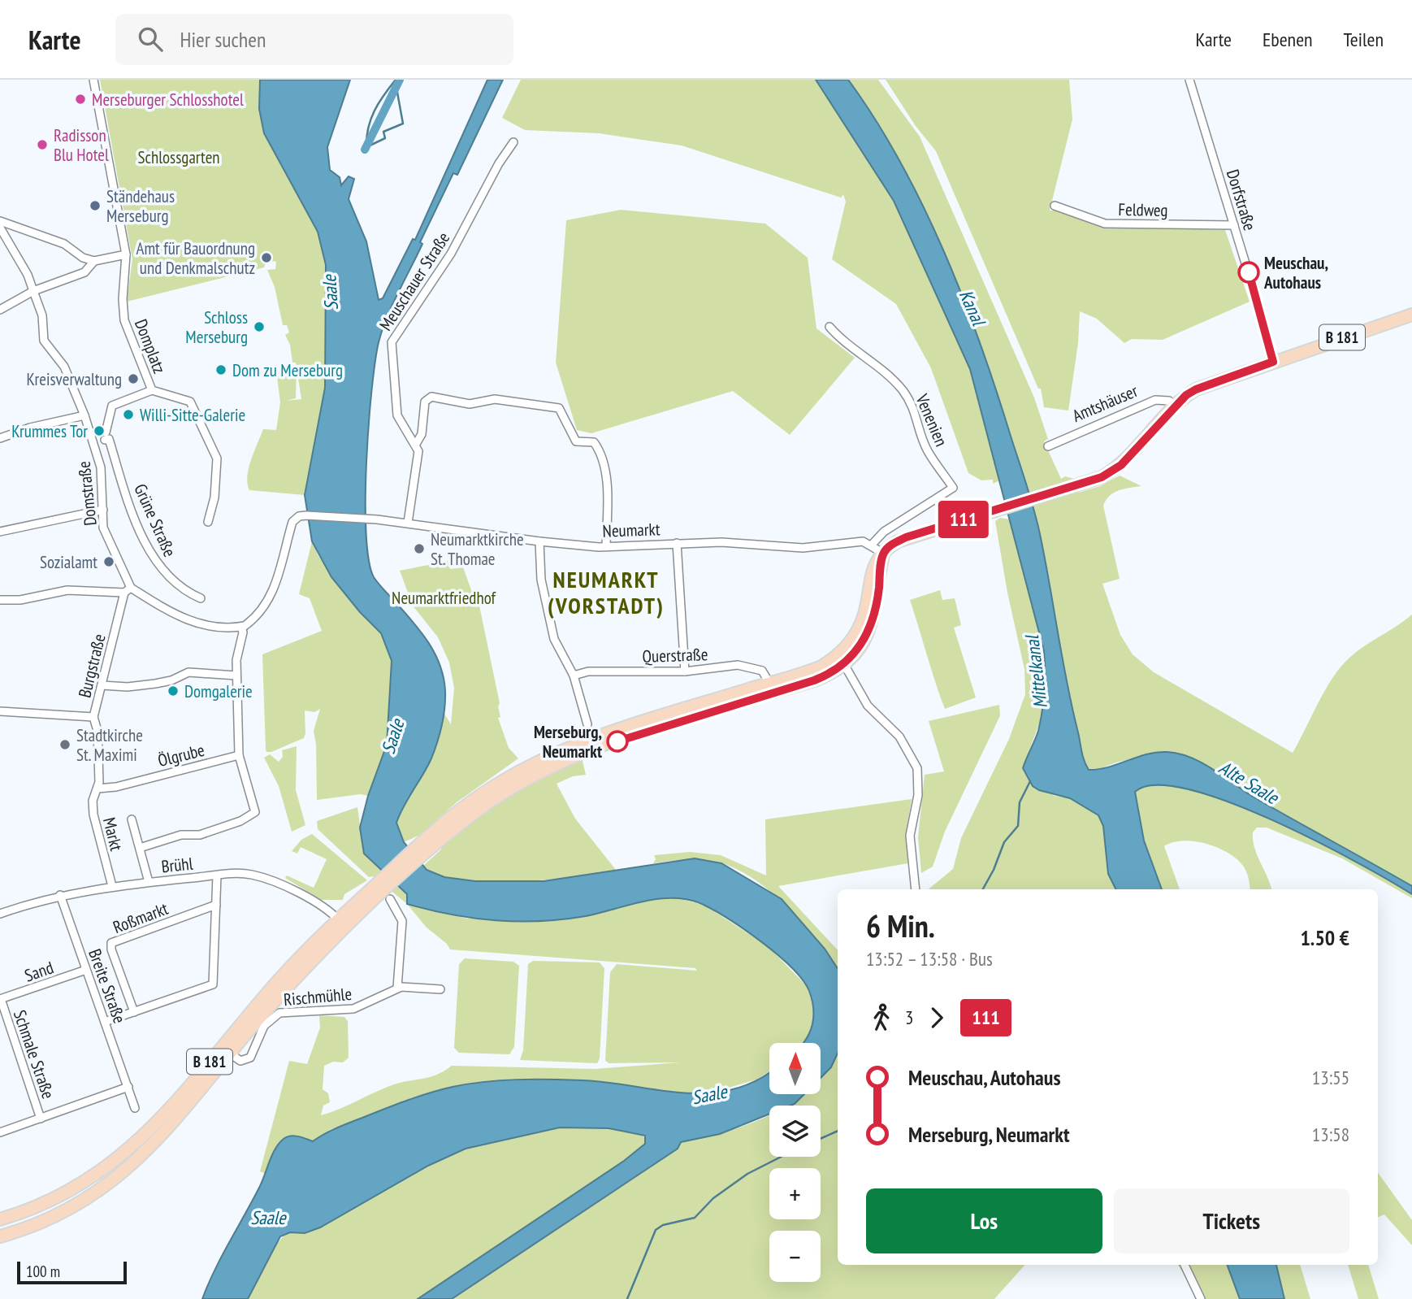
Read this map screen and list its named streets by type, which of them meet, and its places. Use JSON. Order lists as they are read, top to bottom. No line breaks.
{"streets":{"main road":["B 181"],"street":["Dorfstraße","Feldweg","Meuschauer Straße","Domplatz","Amtshäuser","Venenien","Domstraße","Grüne Straße","Neumarkt","Querstraße","Burgstraße","Ölgrube","Markt","Brühl","Roßmarkt","Sand","Breite Straße","Rischmühle","Schmale Straße"]},"crossings":[["Dorfstraße","Feldweg"],["Dorfstraße","B 181"],["B 181","Amtshäuser"],["B 181","Querstraße"],["B 181","Brühl"],["B 181","Rischmühle"],["Venenien","Neumarkt"],["Domstraße","Grüne Straße"],["Domstraße","Burgstraße"],["Burgstraße","Ölgrube"],["Burgstraße","Markt"],["Ölgrube","Markt"],["Ölgrube","Brühl"],["Markt","Brühl"],["Brühl","Breite Straße"],["Sand","Breite Straße"],["Sand","Schmale Straße"]],"districts":["NEUMARKT (VORSTADT)"],"water":["Saale","Kanal","Mittelkanal","Alte Saale"],"parks":["Schlossgarten","Neumarktfriedhof"],"places":["Merseburger Schlosshotel","Radisson Blu Hotel","Ständehaus Merseburg","Amt für Bauordnung und Denkmalschutz","Meuschau, Autohaus","Schloss Merseburg","Dom zu Merseburg","Kreisverwaltung","Willi-Sitte-Galerie","Krummes Tor","Neumarktkirche St. Thomae","Sozialamt","Domgalerie","Merseburg, Neumarkt","Stadtkirche St. Maximi"],"lines":["bus line 111"],"scale_bar":"100 m","north":"top","page":{"header":"Karte","search":"Hier suchen","nav":["Karte","Ebenen","Teilen"],"on_map":"111","heading":["6 Min.","13:52 – 13:58 · Bus","1.50 €"],"legs":["3","111"],"map_buttons":["+","−"],"list":[{"name":"Meuschau, Autohaus","value":"13:55"},{"name":"Merseburg, Neumarkt","value":"13:58"}],"buttons":["Los","Tickets"],"scale":"100 m"}}
